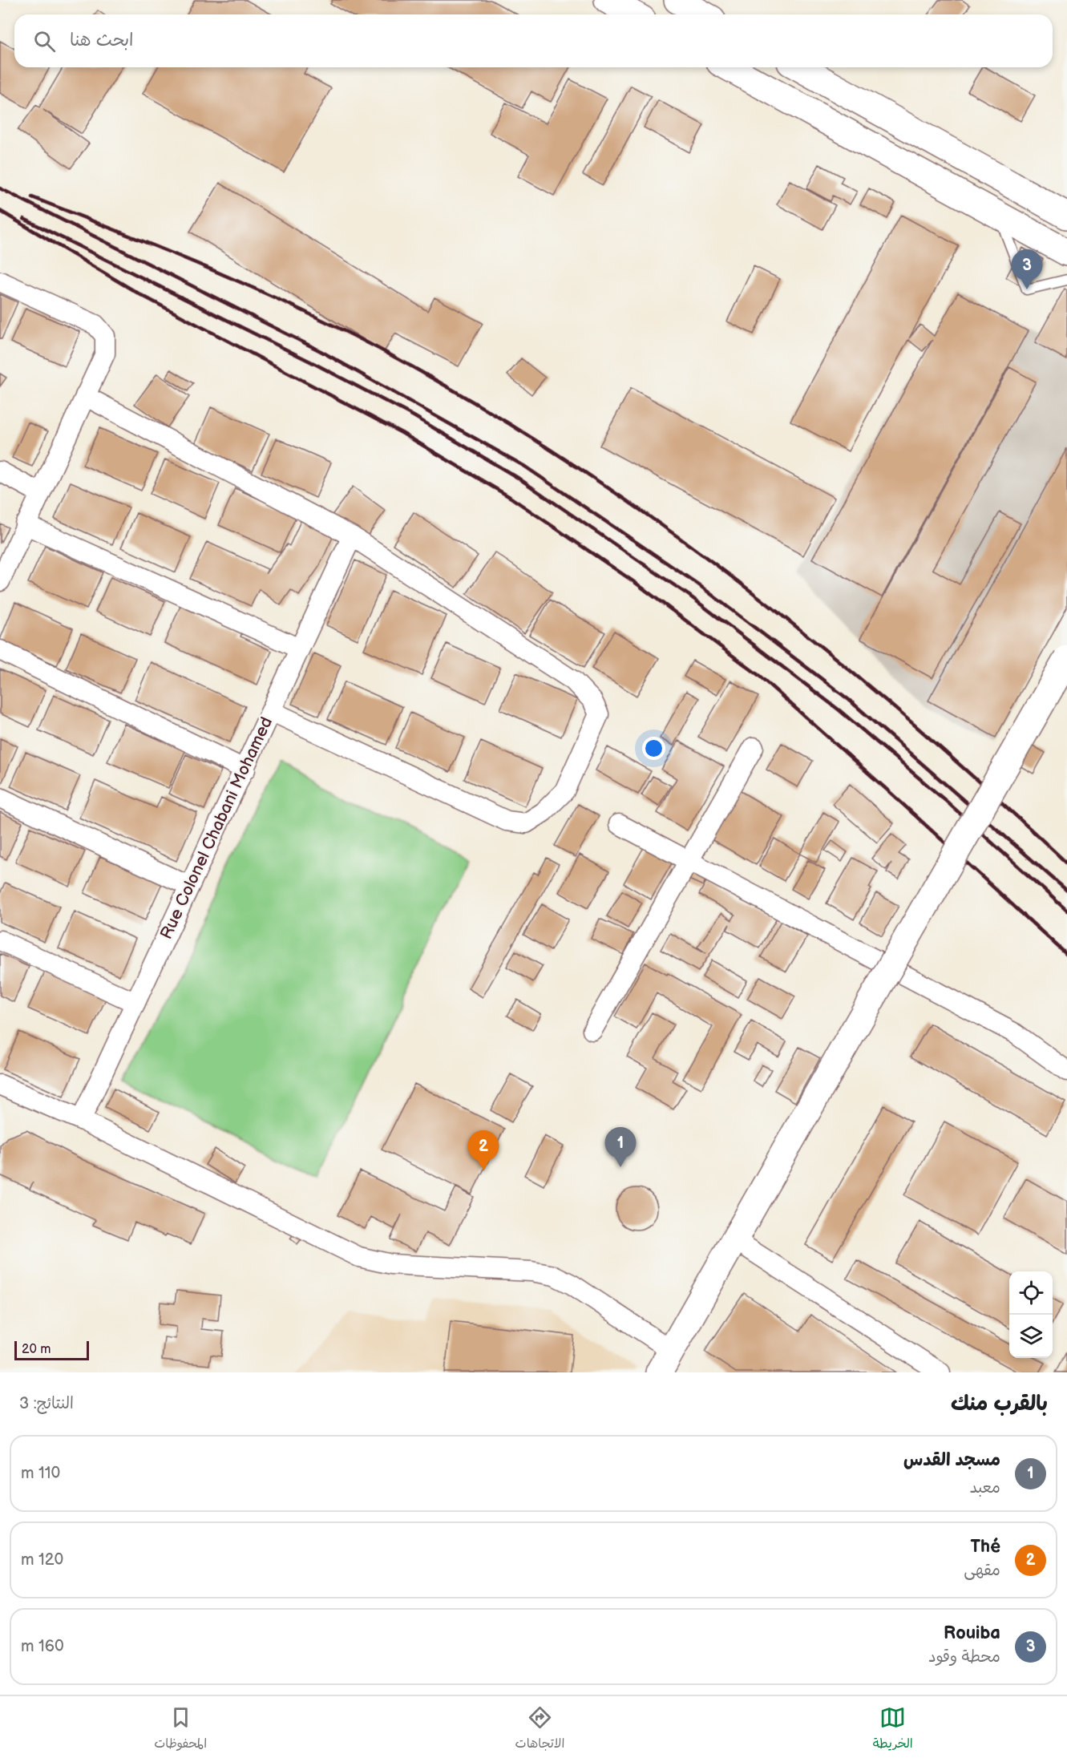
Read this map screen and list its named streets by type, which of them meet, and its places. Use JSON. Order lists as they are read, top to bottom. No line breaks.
{"streets":{"street":["Rue Colonel Chabani Mohamed"]},"scale_bar":"20 m","page":{"search":"ابحث هنا","pins":["3","1","2"],"scale":"20 m","heading":["بالقرب منك","النتائج: 3"],"list":[{"mark":"1","name":"مسجد القدس","note":"معبد","value":"110 m"},{"mark":"2","name":"Thé","note":"مقهى","value":"120 m"},{"mark":"3","name":"Rouiba","note":"محطة وقود","value":"160 m"}],"nav":["الخريطة","الاتجاهات","المحفوظات"]}}
